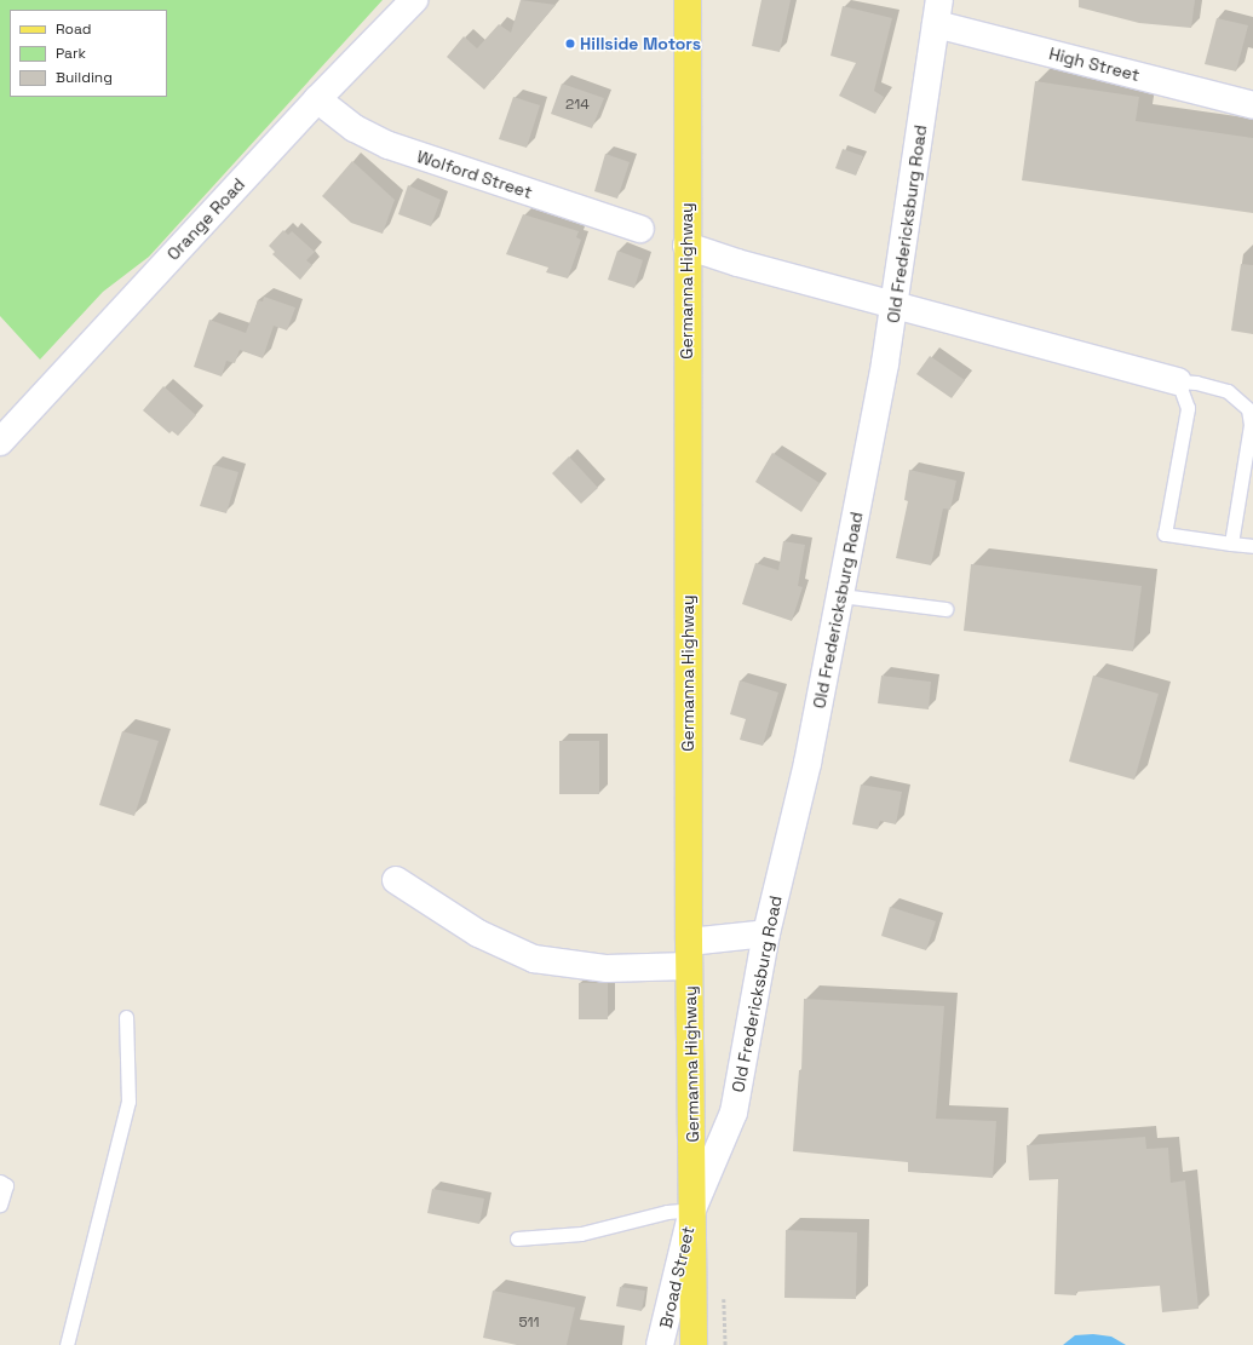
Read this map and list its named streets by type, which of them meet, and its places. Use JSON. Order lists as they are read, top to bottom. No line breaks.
{"streets":{"main road":["Germanna Highway"],"street":["High Street","Wolford Street","Orange Road","Old Fredericksburg Road","Broad Street"]},"crossings":[["High Street","Old Fredericksburg Road"],["Wolford Street","Orange Road"],["Old Fredericksburg Road","Germanna Highway"],["Old Fredericksburg Road","Broad Street"],["Germanna Highway","Broad Street"]],"places":["Hillside Motors"],"house_numbers":["214","511"],"legend":["Road","Park","Building"]}
